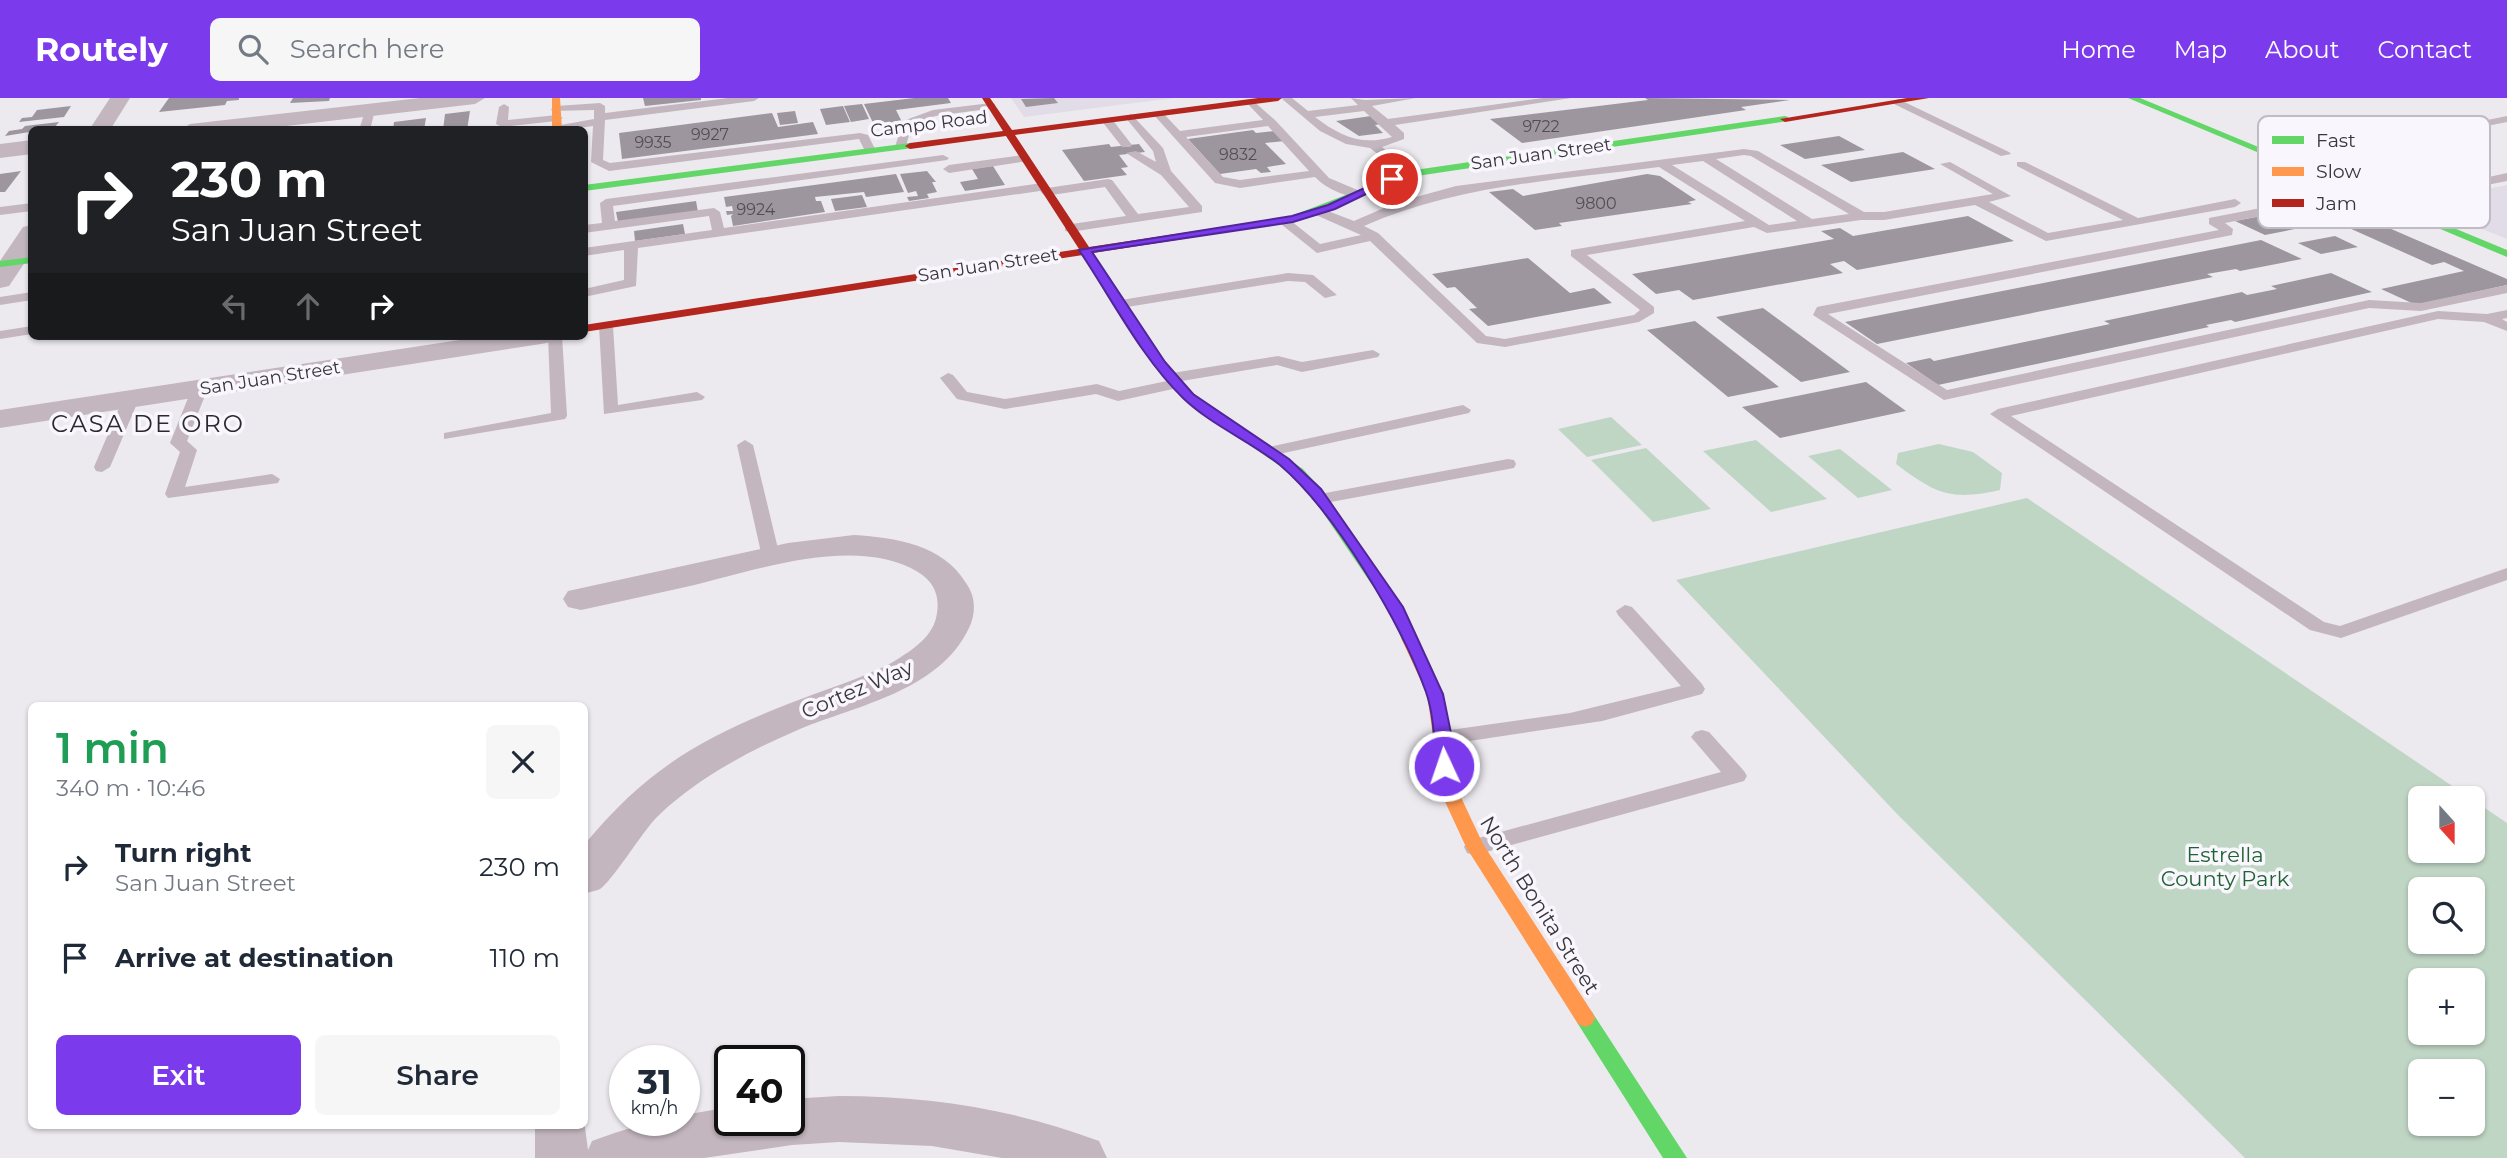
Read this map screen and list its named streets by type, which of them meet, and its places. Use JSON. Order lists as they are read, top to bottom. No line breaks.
{"streets":{"street":["Campo Road","San Juan Street","Cortez Way","North Bonita Street"]},"crossings":[["Campo Road","North Bonita Street"],["San Juan Street","North Bonita Street"]],"districts":["CASA DE ORO"],"parks":["Estrella County Park"],"house_numbers":["9722","9927","9935","9832","9800","9924"],"legend":["Fast","Slow","Jam"],"north":"bottom","page":{"header":"Routely","search":"Search here","nav":["Home","Map","About","Contact"],"turn":["230 m","San Juan Street"],"heading":["1 min","340 m · 10:46"],"map_buttons":["+","−"],"list":[{"name":"Turn right","note":"San Juan Street","value":"230 m"},{"name":"Arrive at destination","value":"110 m"}],"buttons":["Exit","Share"],"speed":"31 km/h","limit":"40"}}
